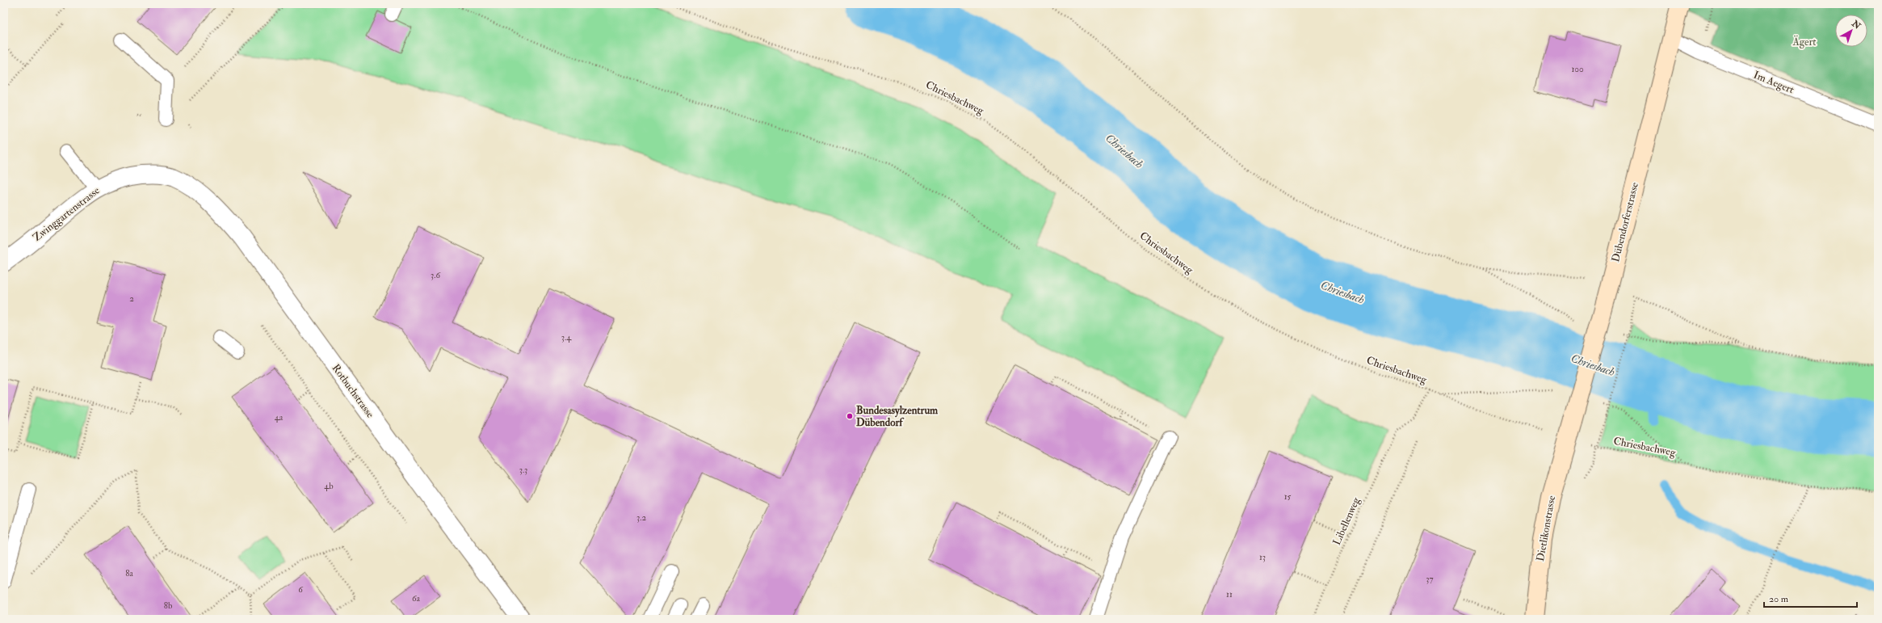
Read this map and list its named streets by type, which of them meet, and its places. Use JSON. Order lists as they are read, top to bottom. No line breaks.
{"streets":{"street":["Zwinggartenstrasse","Dübendorferstrasse","Rotbuchstrasse","Dietlikonstrasse"],"lane":["Im Aegert"],"path":["Chriesbachweg","Libellenweg"]},"crossings":[["Im Aegert","Dübendorferstrasse"],["Chriesbachweg","Dübendorferstrasse"],["Chriesbachweg","Libellenweg"],["Chriesbachweg","Dietlikonstrasse"],["Zwinggartenstrasse","Rotbuchstrasse"],["Dübendorferstrasse","Dietlikonstrasse"]],"water":["Chriesbach"],"parks":["Ägert"],"places":["Bundesasylzentrum Dübendorf"],"house_numbers":["100","3.6","2","3.4","4a","3.3","4b","15","3.2","13","8a","37","6","11","6a","8b"],"scale_bar":"20 m","north":"top right"}
